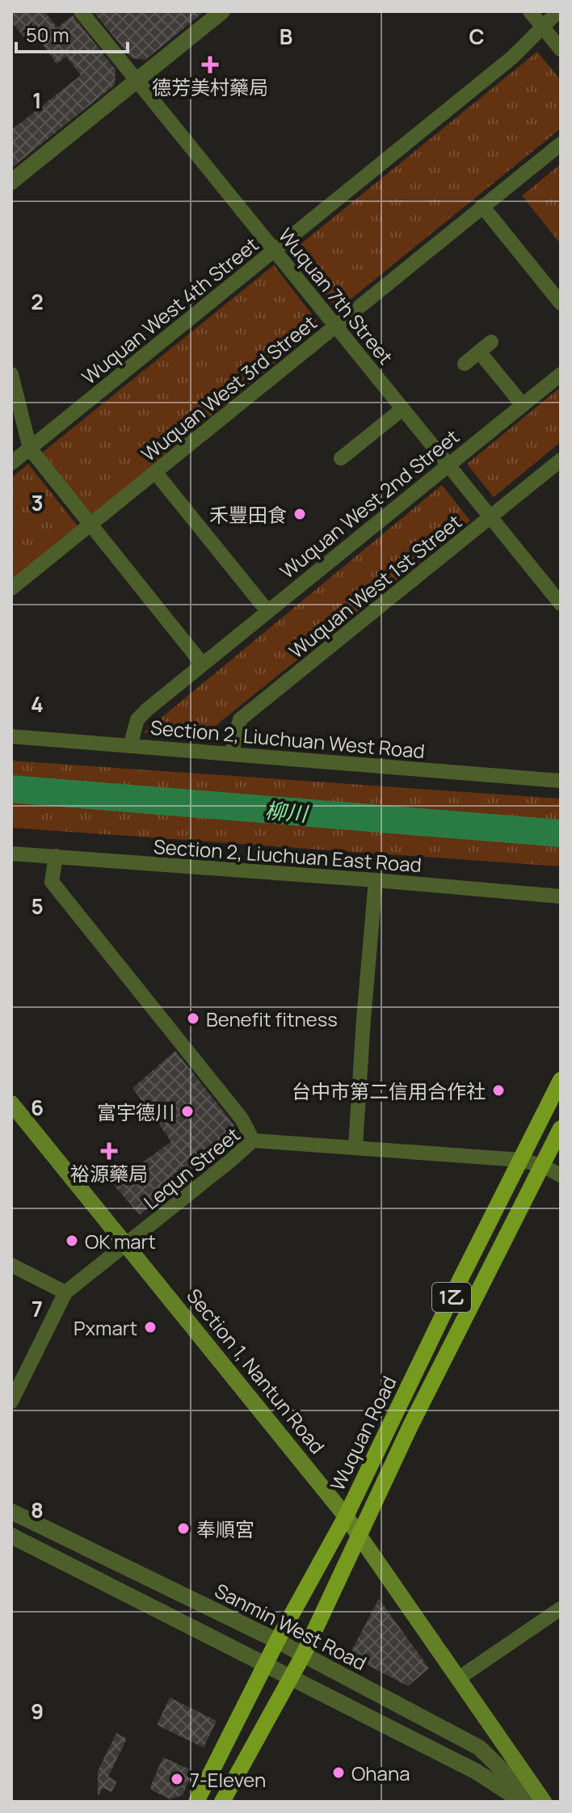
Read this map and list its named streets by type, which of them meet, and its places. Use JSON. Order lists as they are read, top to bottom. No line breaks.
{"streets":{"main road":["1乙","Section 1, Nantun Road","Wuquan Road"],"street":["Wuquan 7th Street","Wuquan West 4th Street","Wuquan West 3rd Street","Wuquan West 2nd Street","Wuquan West 1st Street","Section 2, Liuchuan West Road","Section 2, Liuchuan East Road","Lequn Street","Sanmin West Road"]},"crossings":[["Wuquan 7th Street","Wuquan West 4th Street"],["Wuquan 7th Street","Wuquan West 3rd Street"],["Wuquan 7th Street","Wuquan West 2nd Street"],["Wuquan 7th Street","Wuquan West 1st Street"],["Wuquan West 2nd Street","Section 2, Liuchuan West Road"],["Wuquan West 1st Street","Section 2, Liuchuan West Road"],["Lequn Street","Section 1, Nantun Road"],["Lequn Street","Wuquan Road"],["Section 1, Nantun Road","Wuquan Road"],["Wuquan Road","Sanmin West Road"]],"water":["柳川"],"places":{"health":["德芳美村藥局","裕源藥局"],"other":["禾豐田食","Benefit fitness","台中市第二信用合作社","富宇德川","OK mart","Pxmart","奉順宮","Ohana","7-Eleven"]},"scale_bar":"50 m","grid":{"columns":["B","C"],"rows":["1","2","3","4","5","6","7","8","9"]}}
